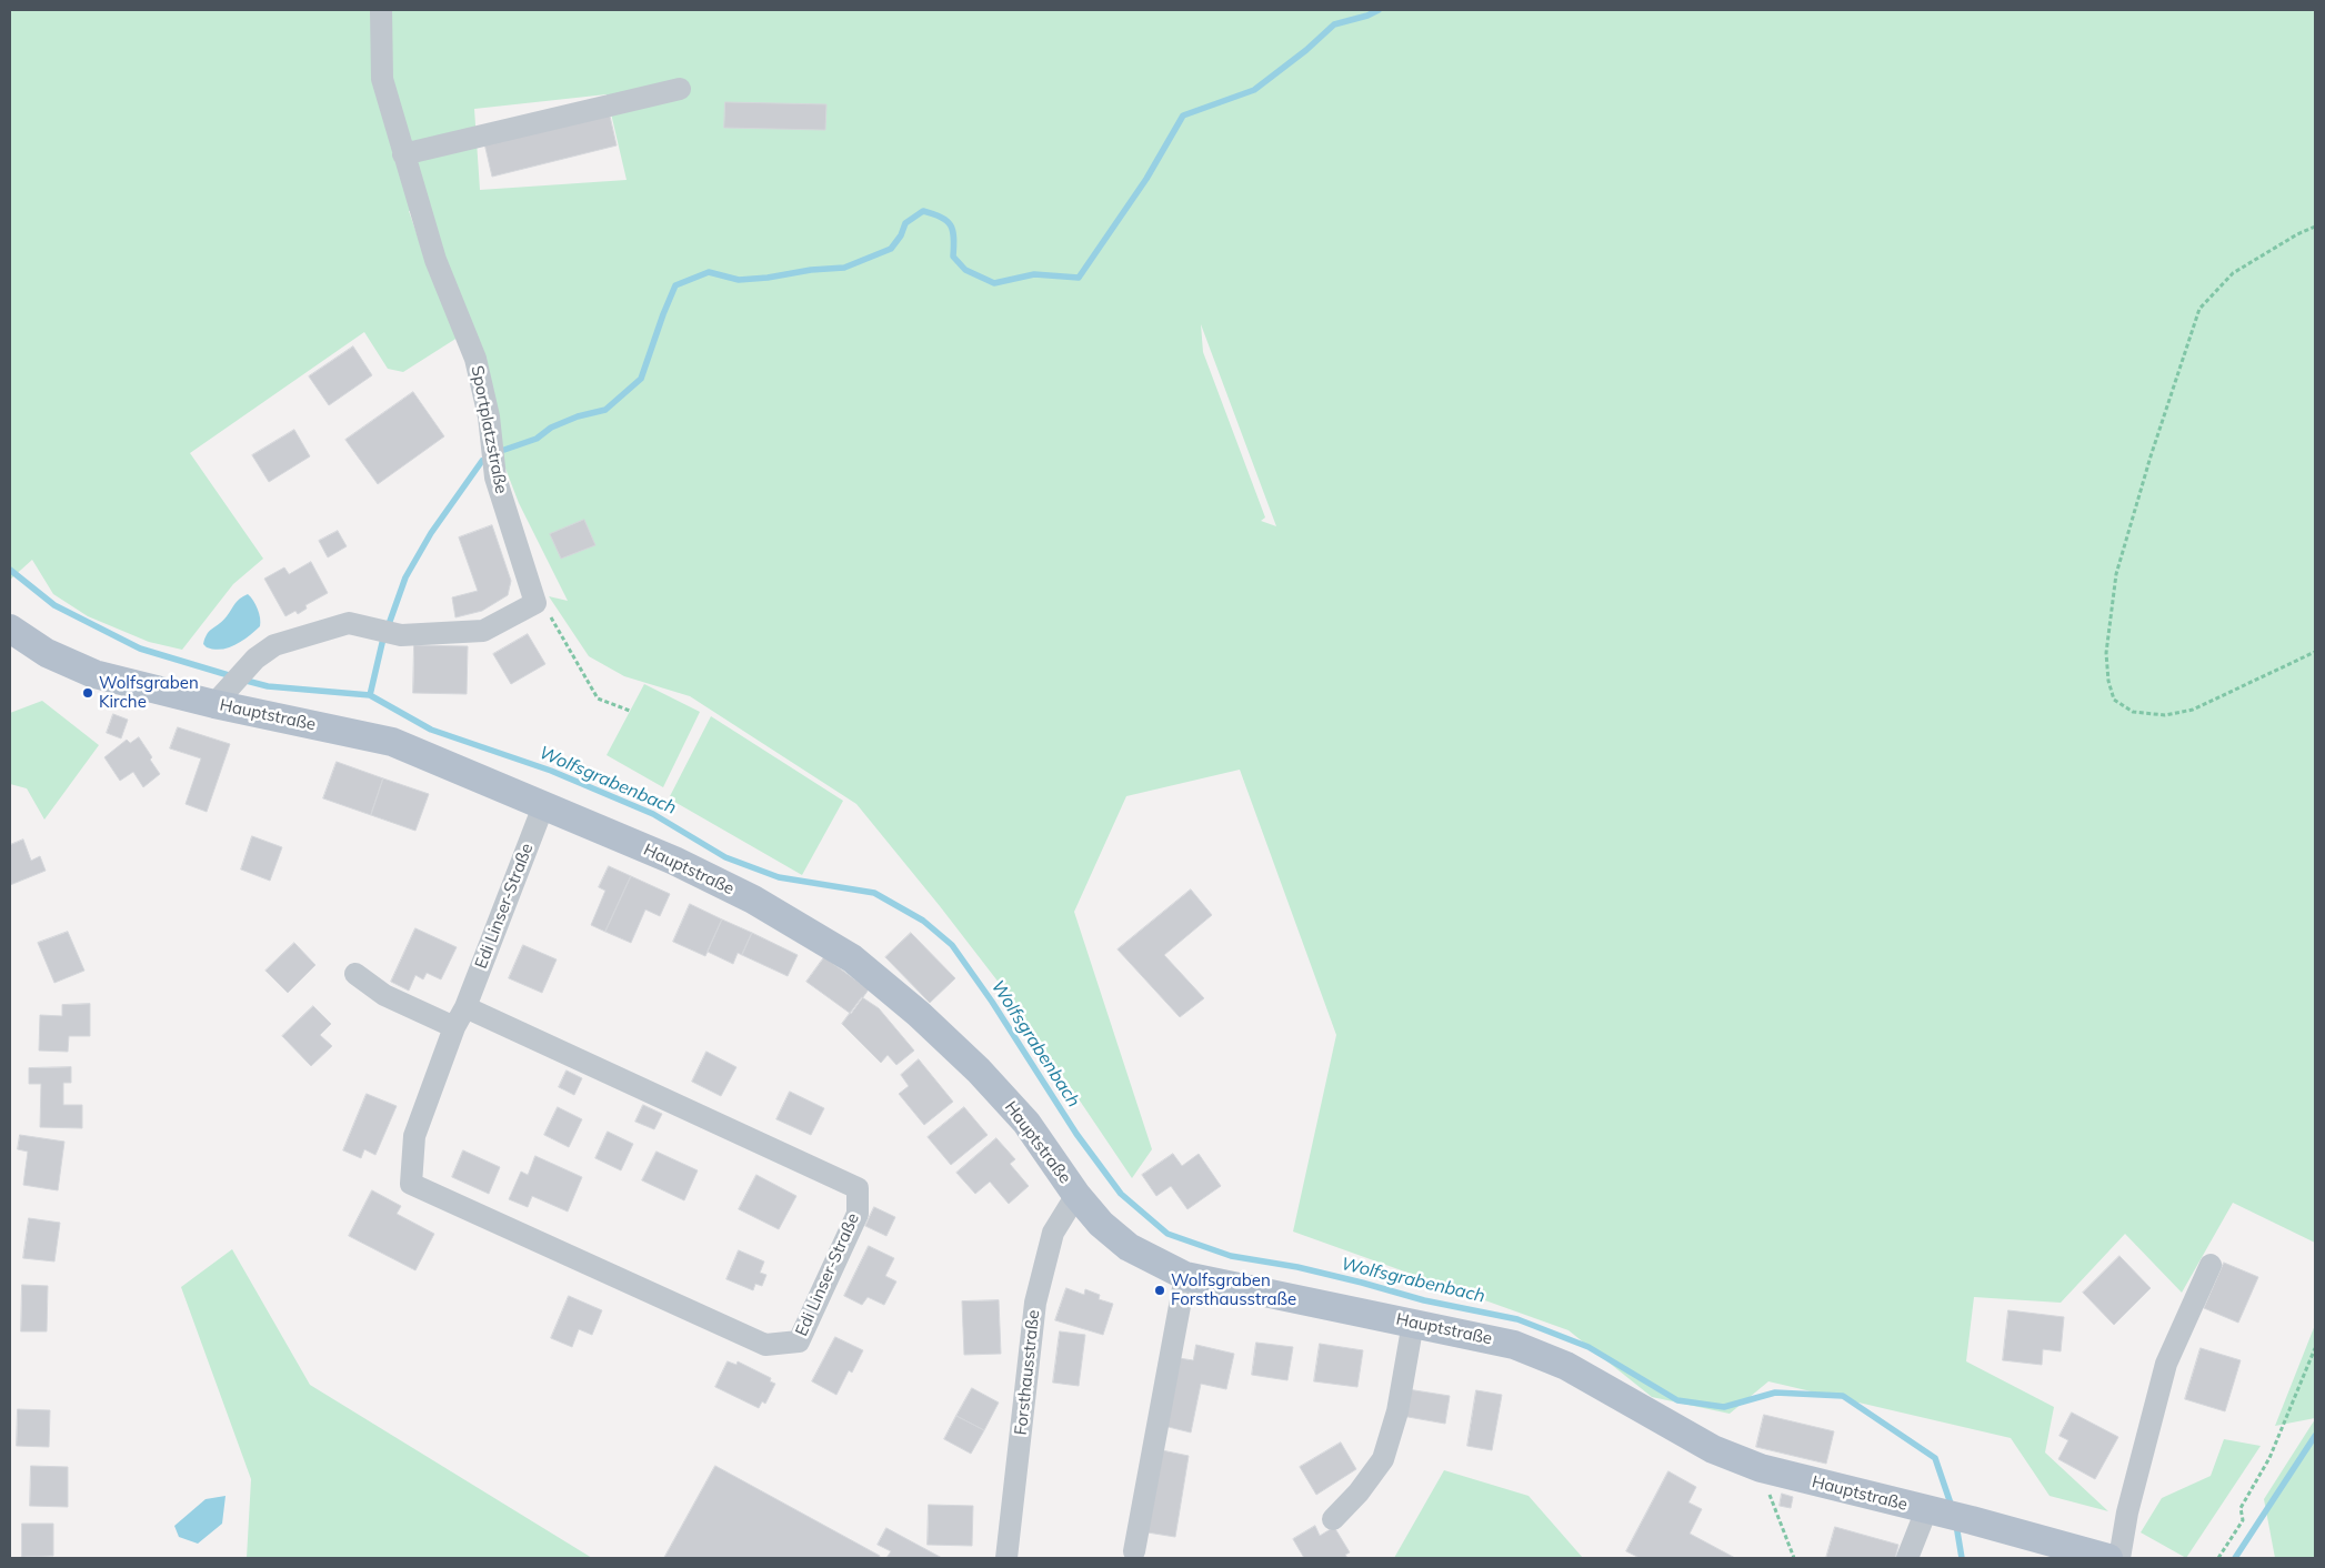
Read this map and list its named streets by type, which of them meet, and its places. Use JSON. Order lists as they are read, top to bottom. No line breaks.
{"streets":{"main road":["Hauptstraße"],"street":["Sportplatzstraße","Edi Linser-Straße","Forsthausstraße"]},"crossings":[["Hauptstraße","Edi Linser-Straße"],["Hauptstraße","Forsthausstraße"]],"water":["Wolfsgrabenbach"],"places":["Wolfsgraben Kirche","Wolfsgraben Forsthausstraße"]}
